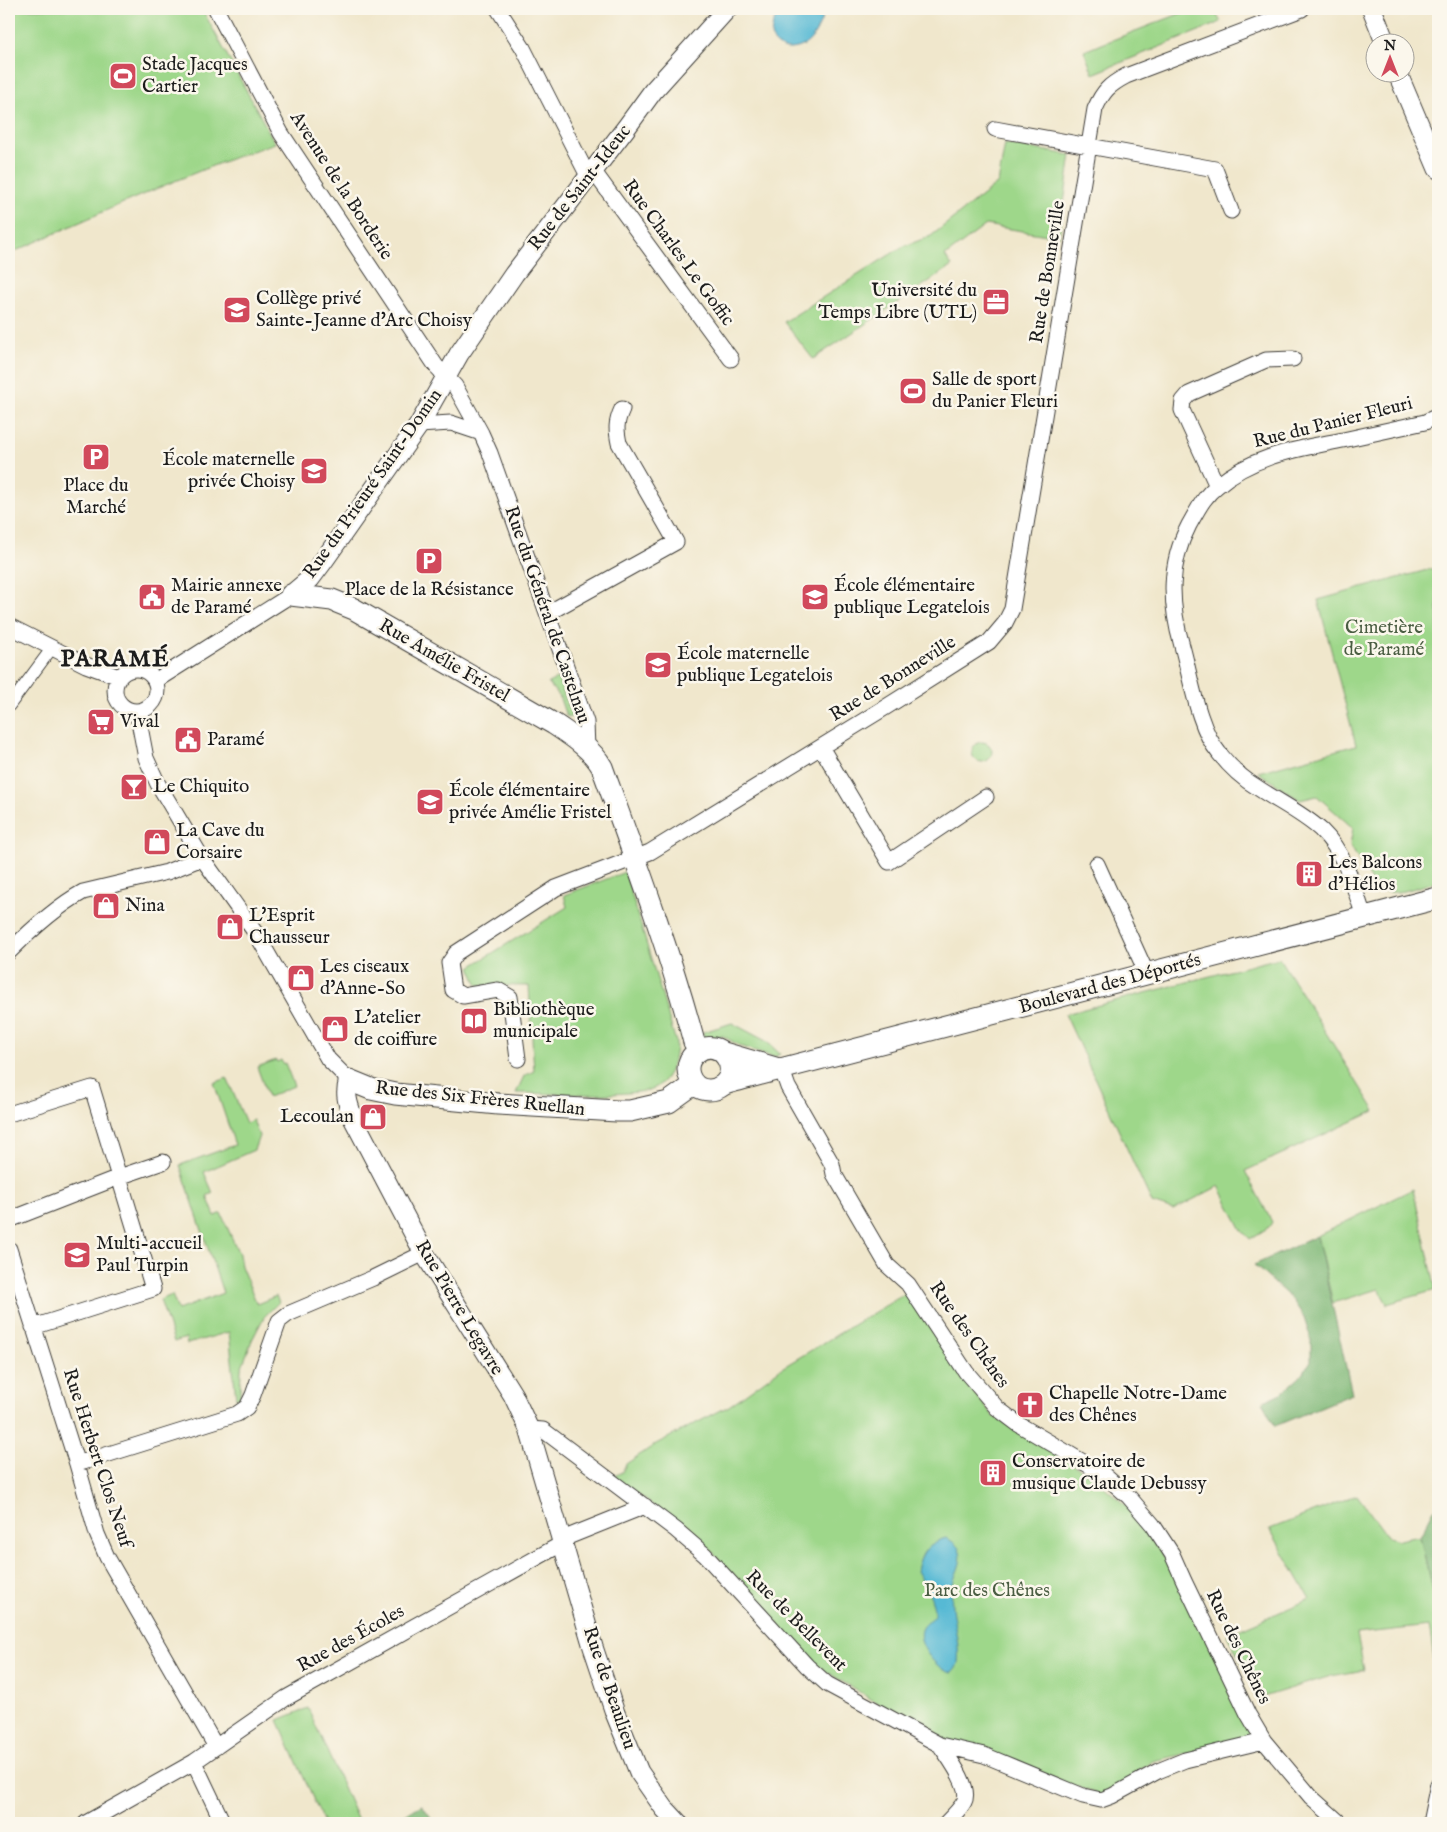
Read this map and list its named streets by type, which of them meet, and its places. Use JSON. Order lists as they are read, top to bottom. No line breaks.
{"streets":{"main road":["Rue du Général de Castelnau","Rue Amélie Fristel","Boulevard des Déportés","Rue des Six Frères Ruellan"],"street":["Avenue de la Borderie","Rue de Saint-Ideuc","Rue Charles Le Goffic","Rue de Bonneville","Rue du Panier Fleuri","Rue du Prieuré Saint-Domin","Rue Pierre Legavre","Rue des Chênes","Rue Herbert Clos Neuf","Rue de Bellevent","Rue des Écoles","Rue de Beaulieu"]},"crossings":[["Avenue de la Borderie","Rue de Saint-Ideuc"],["Avenue de la Borderie","Rue du Prieuré Saint-Domin"],["Avenue de la Borderie","Rue du Général de Castelnau"],["Rue de Saint-Ideuc","Rue Charles Le Goffic"],["Rue de Saint-Ideuc","Rue du Prieuré Saint-Domin"],["Rue de Saint-Ideuc","Rue du Général de Castelnau"],["Rue de Bonneville","Rue du Général de Castelnau"],["Rue du Panier Fleuri","Boulevard des Déportés"],["Rue du Prieuré Saint-Domin","Rue du Général de Castelnau"],["Rue du Prieuré Saint-Domin","Rue Amélie Fristel"],["Rue du Prieuré Saint-Domin","Rue des Six Frères Ruellan"],["Rue du Général de Castelnau","Rue Amélie Fristel"],["Rue du Général de Castelnau","Boulevard des Déportés"],["Rue du Général de Castelnau","Rue des Six Frères Ruellan"],["Boulevard des Déportés","Rue des Six Frères Ruellan"],["Boulevard des Déportés","Rue des Chênes"],["Rue des Six Frères Ruellan","Rue Pierre Legavre"],["Rue Pierre Legavre","Rue de Bellevent"],["Rue Pierre Legavre","Rue des Écoles"],["Rue Pierre Legavre","Rue de Beaulieu"],["Rue des Chênes","Rue de Bellevent"],["Rue Herbert Clos Neuf","Rue des Écoles"],["Rue de Bellevent","Rue des Écoles"],["Rue des Écoles","Rue de Beaulieu"]],"districts":["PARAMÉ"],"parks":["Cimetière de Paramé","Parc des Chênes"],"places":{"sports":["Stade Jacques Cartier","Salle de sport du Panier Fleuri"],"office":["Université du Temps Libre (UTL)"],"school or university":["Collège privé Sainte-Jeanne d'Arc Choisy","École maternelle privée Choisy","École élémentaire publique Legatelois","École maternelle publique Legatelois","École élémentaire privée Amélie Fristel","Multi-accueil Paul Turpin"],"parking":["Place du Marché","Place de la Résistance"],"public building":["Mairie annexe de Paramé","Paramé"],"supermarket":["Vival"],"bar":["Le Chiquito"],"shop":["La Cave du Corsaire","Nina","L'Esprit Chausseur","Les ciseaux d'Anne-So","L'atelier de coiffure","Lecoulan"],"building":["Les Balcons d’Hélios","Conservatoire de musique Claude Debussy"],"library":["Bibliothèque municipale"],"church":["Chapelle Notre-Dame des Chênes"]},"north":"top"}
